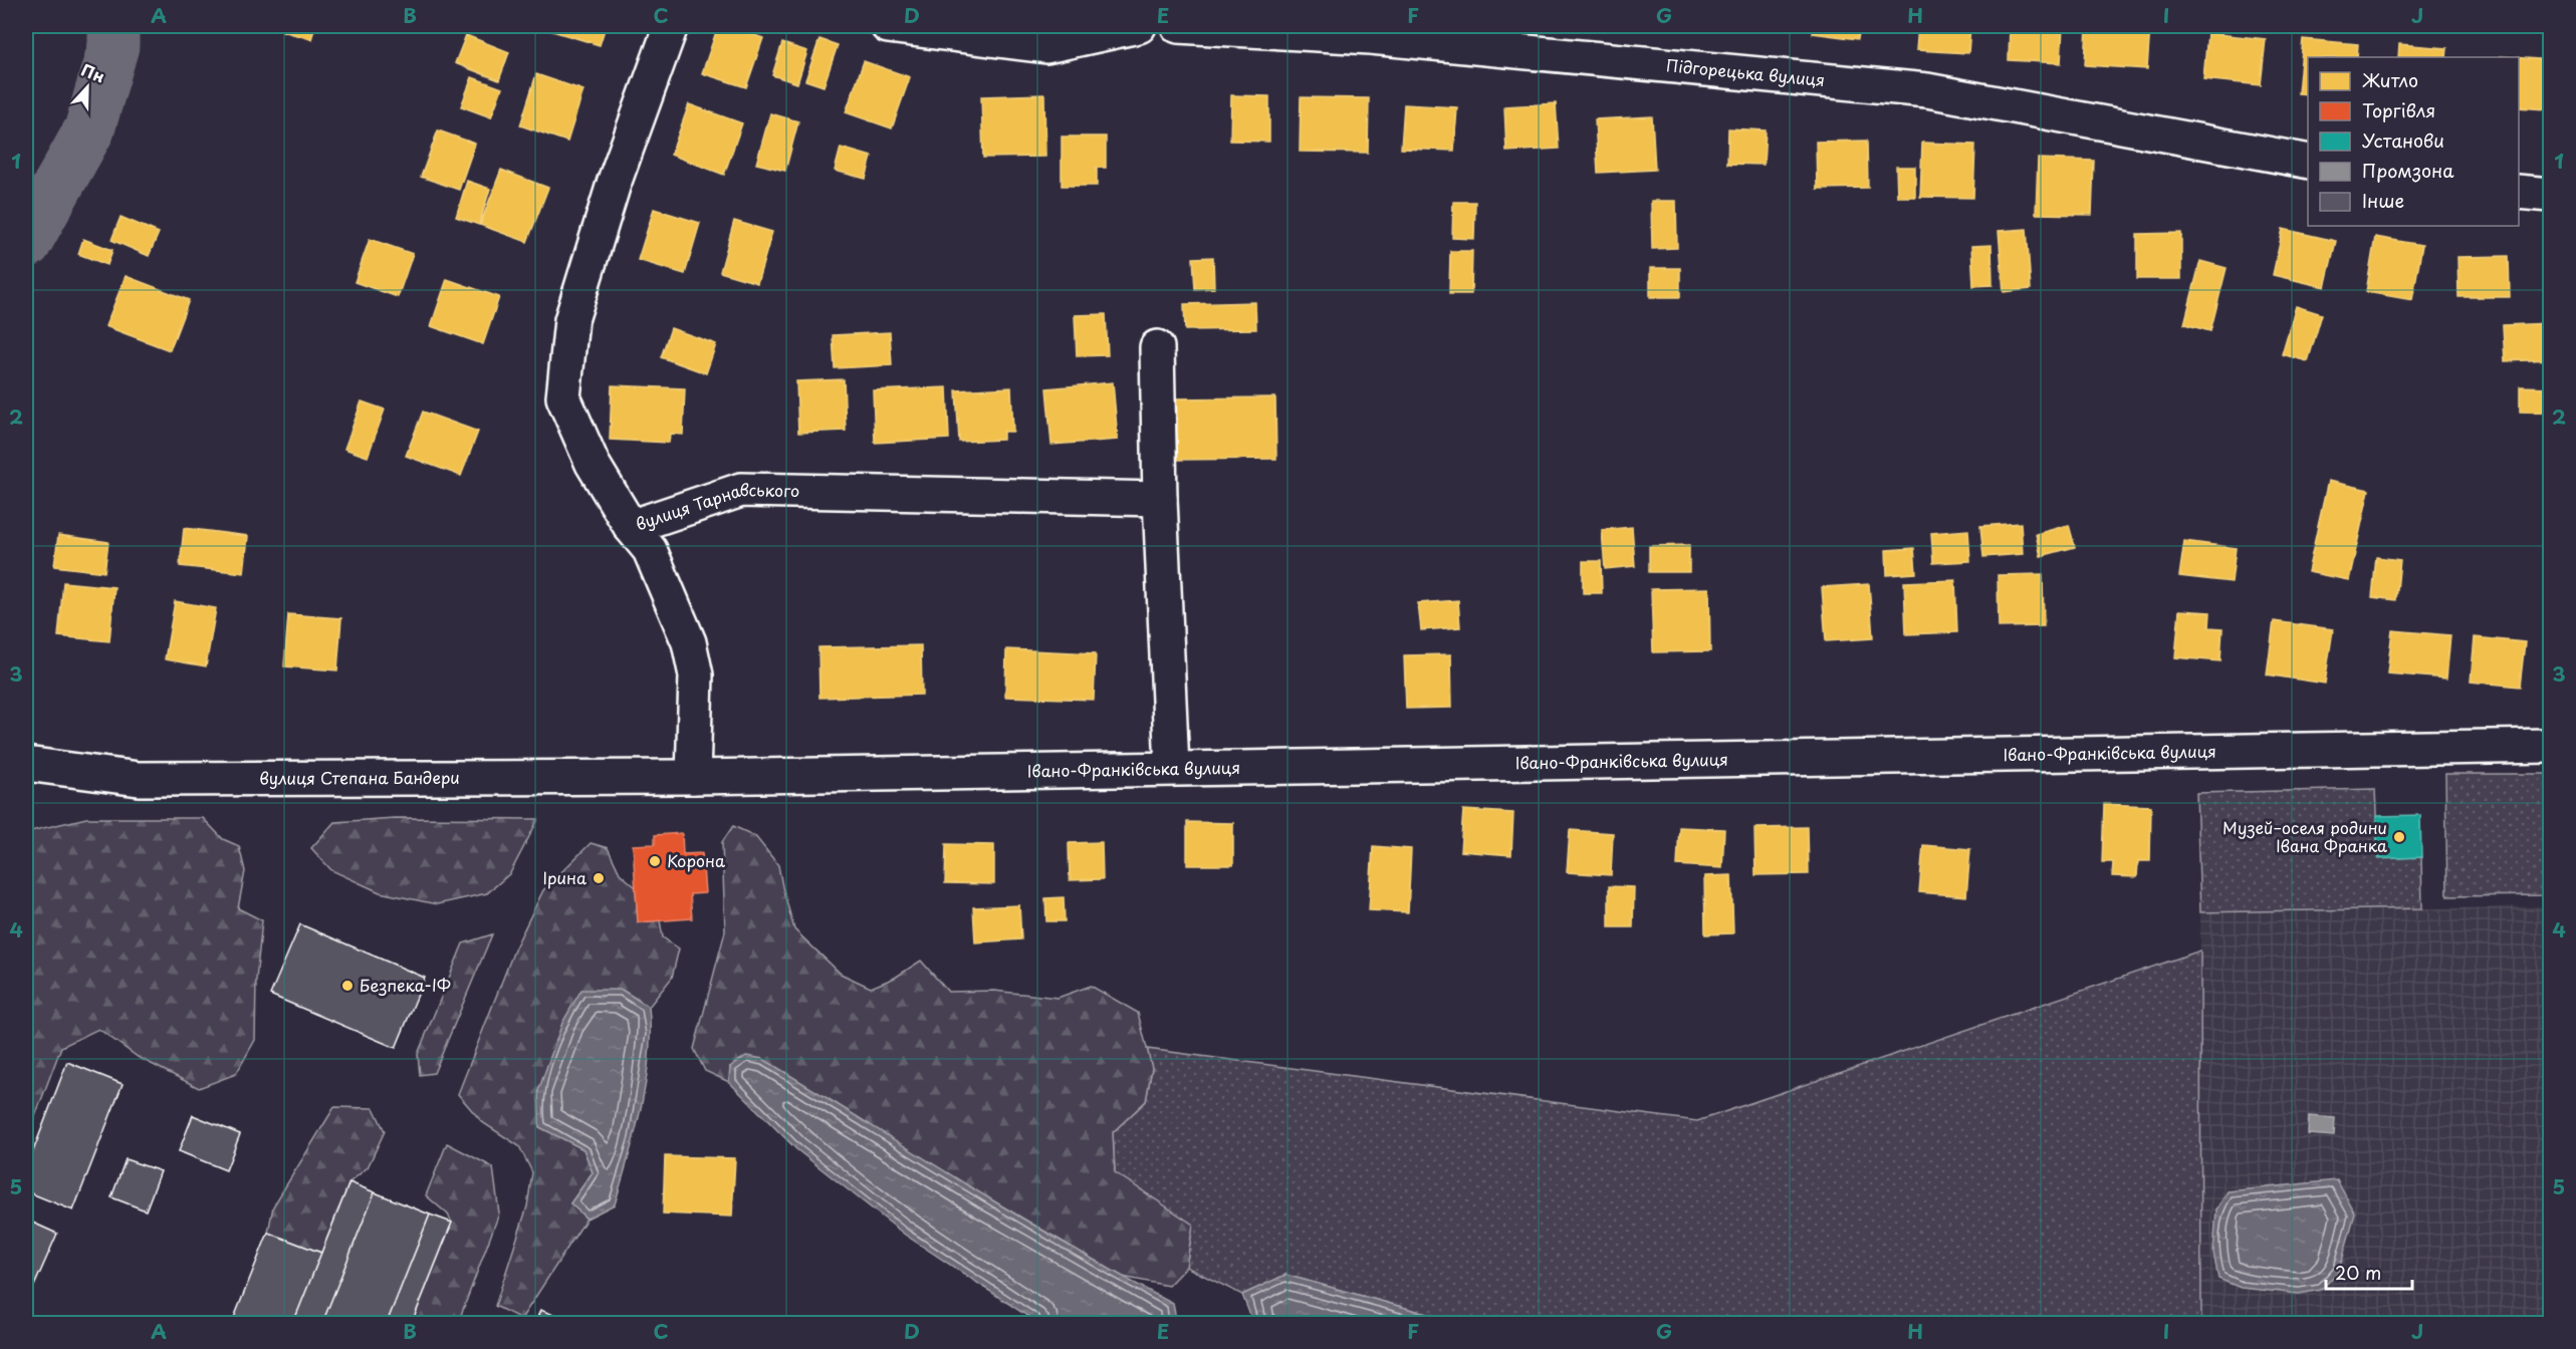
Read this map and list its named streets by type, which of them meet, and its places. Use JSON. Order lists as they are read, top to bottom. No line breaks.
{"streets":{"street":["Підгорецька вулиця","вулиця Тарнавського","Івано-Франківська вулиця","вулиця Степана Бандери"]},"crossings":[["Івано-Франківська вулиця","вулиця Степана Бандери"]],"places":["Музей–оселя родини Івана Франка","Корона","Ірина","Безпека-ІФ"],"legend":["Житло","Торгівля","Установи","Промзона","Інше"],"scale_bar":"20 m","north":"top","grid":{"columns":["A","B","C","D","E","F","G","H","I","J"],"rows":["1","2","3","4","5"]}}
